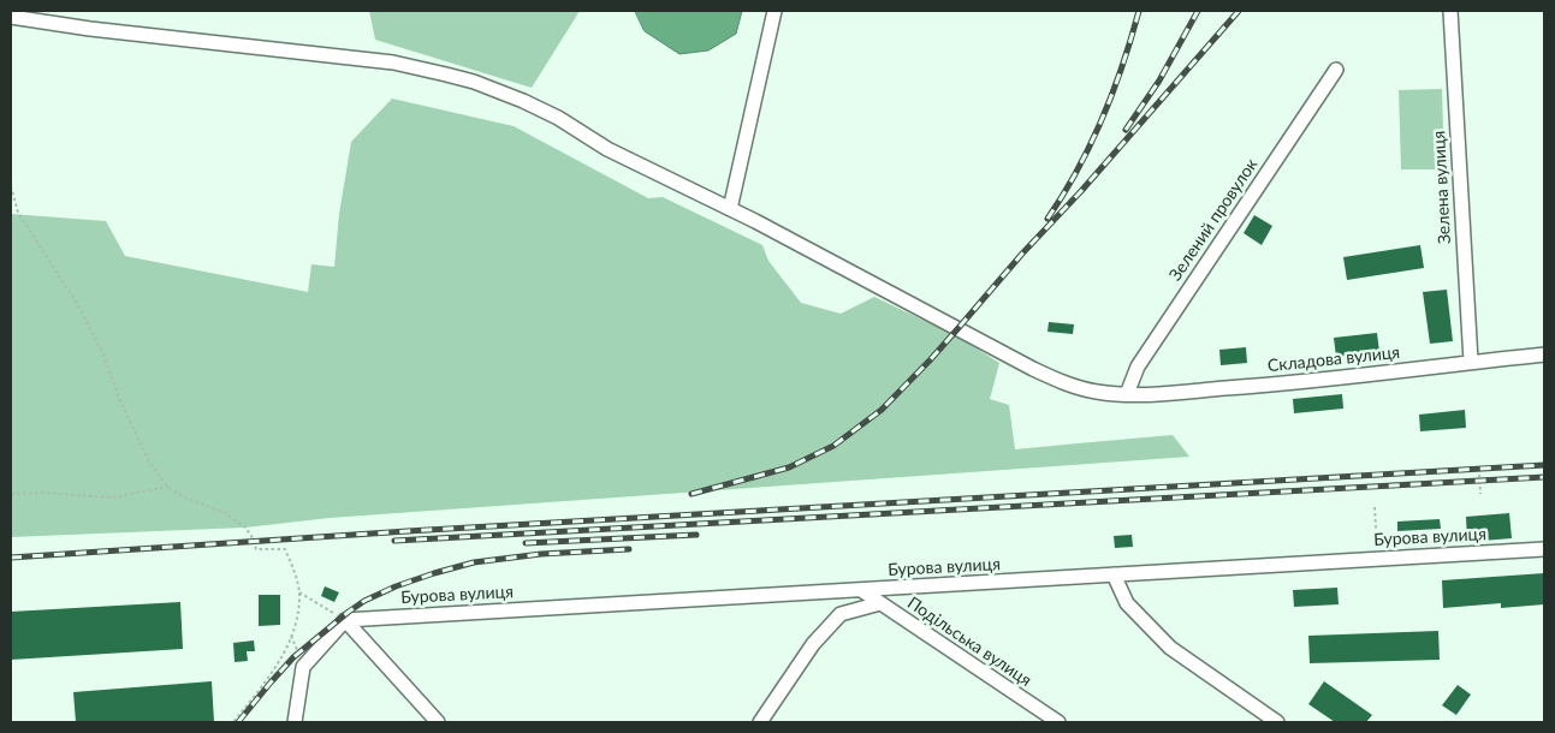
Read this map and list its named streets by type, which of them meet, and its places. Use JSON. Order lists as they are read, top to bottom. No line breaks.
{"streets":{"street":["Зелена вулиця","Зелений провулок","Складова вулиця","Бурова вулиця","Подільська вулиця"]},"crossings":[["Зелена вулиця","Складова вулиця"],["Зелений провулок","Складова вулиця"],["Бурова вулиця","Подільська вулиця"]]}
